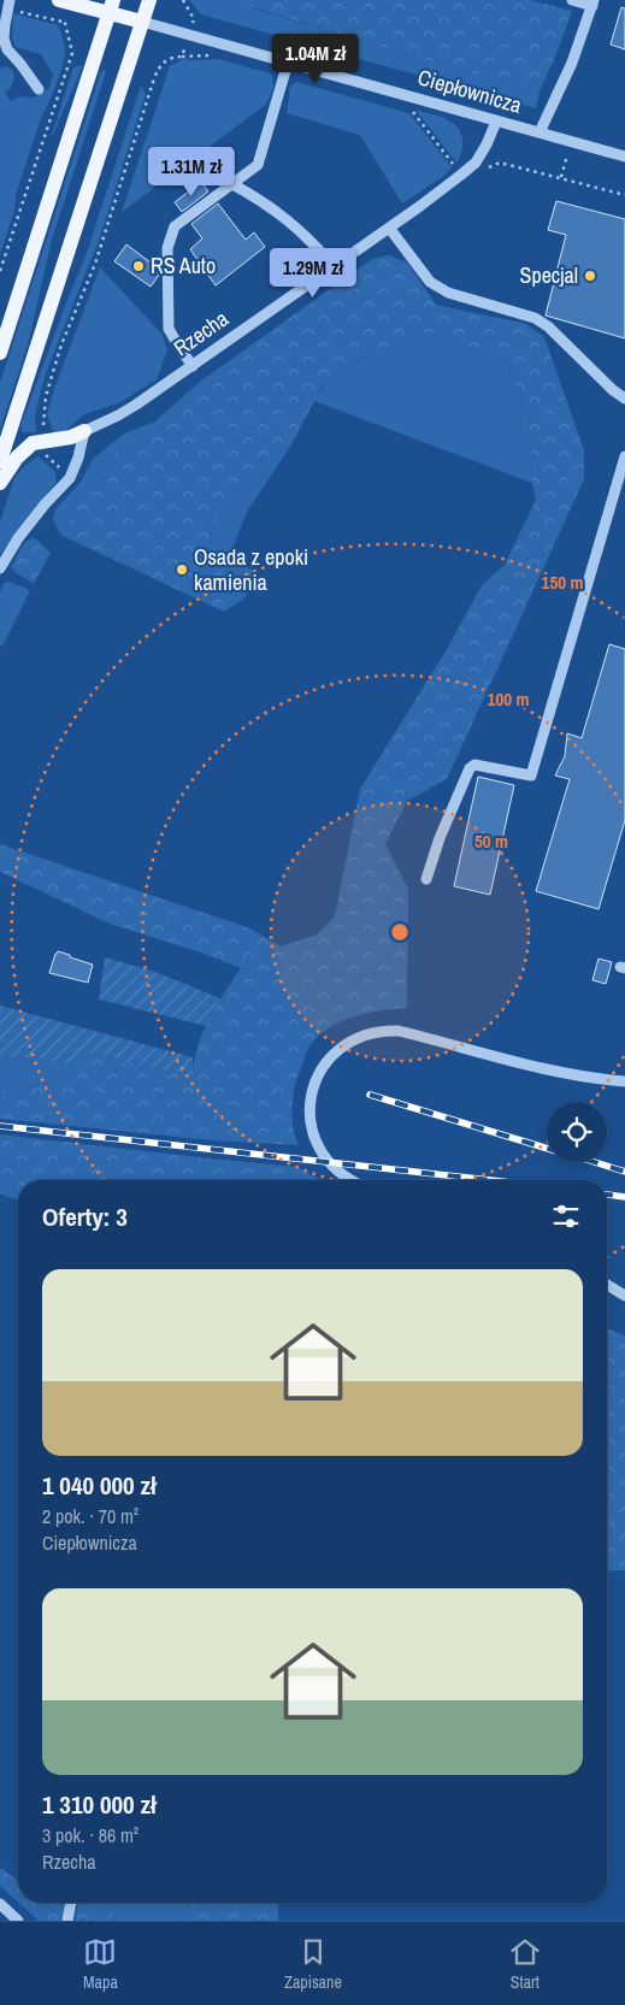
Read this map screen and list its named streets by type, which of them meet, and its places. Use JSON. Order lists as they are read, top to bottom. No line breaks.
{"streets":{"main road":["Ciepłownicza"],"street":["Rzecha"]},"crossings":[["Ciepłownicza","Rzecha"]],"places":["RS Auto","Specjal","Osada z epoki kamienia"],"page":{"price":["1.04M zł","1.31M zł","1.29M zł"],"heading":"Oferty: 3","list":[{"name":"1 040 000 zł","note":"2 pok. · 70 m² · Ciepłownicza"},{"name":"1 310 000 zł","note":"3 pok. · 86 m² · Rzecha"}],"tabs":["Mapa","Zapisane","Start"]},"rings":["150 m","100 m","50 m"]}
